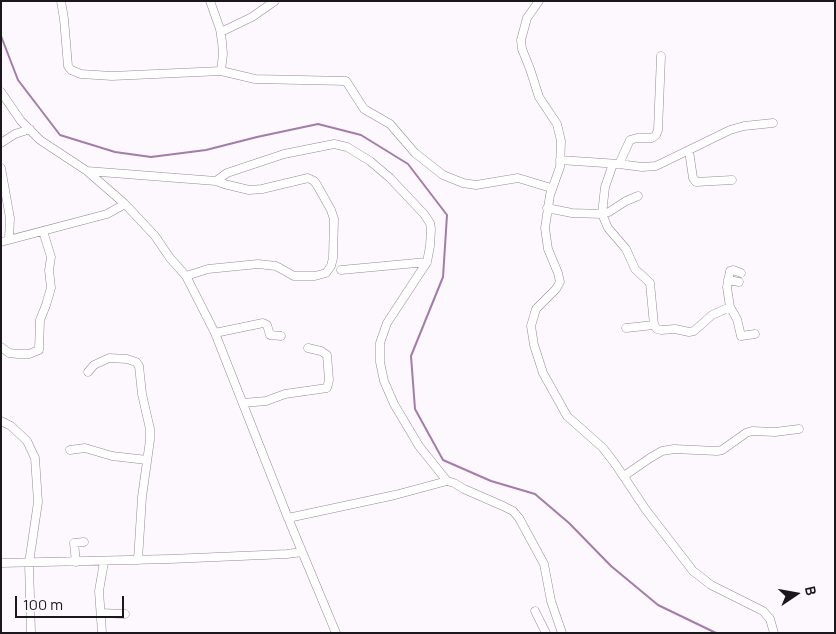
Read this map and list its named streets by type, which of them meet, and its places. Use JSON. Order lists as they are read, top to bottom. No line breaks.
{"scale_bar":"100 m","north":"right"}
